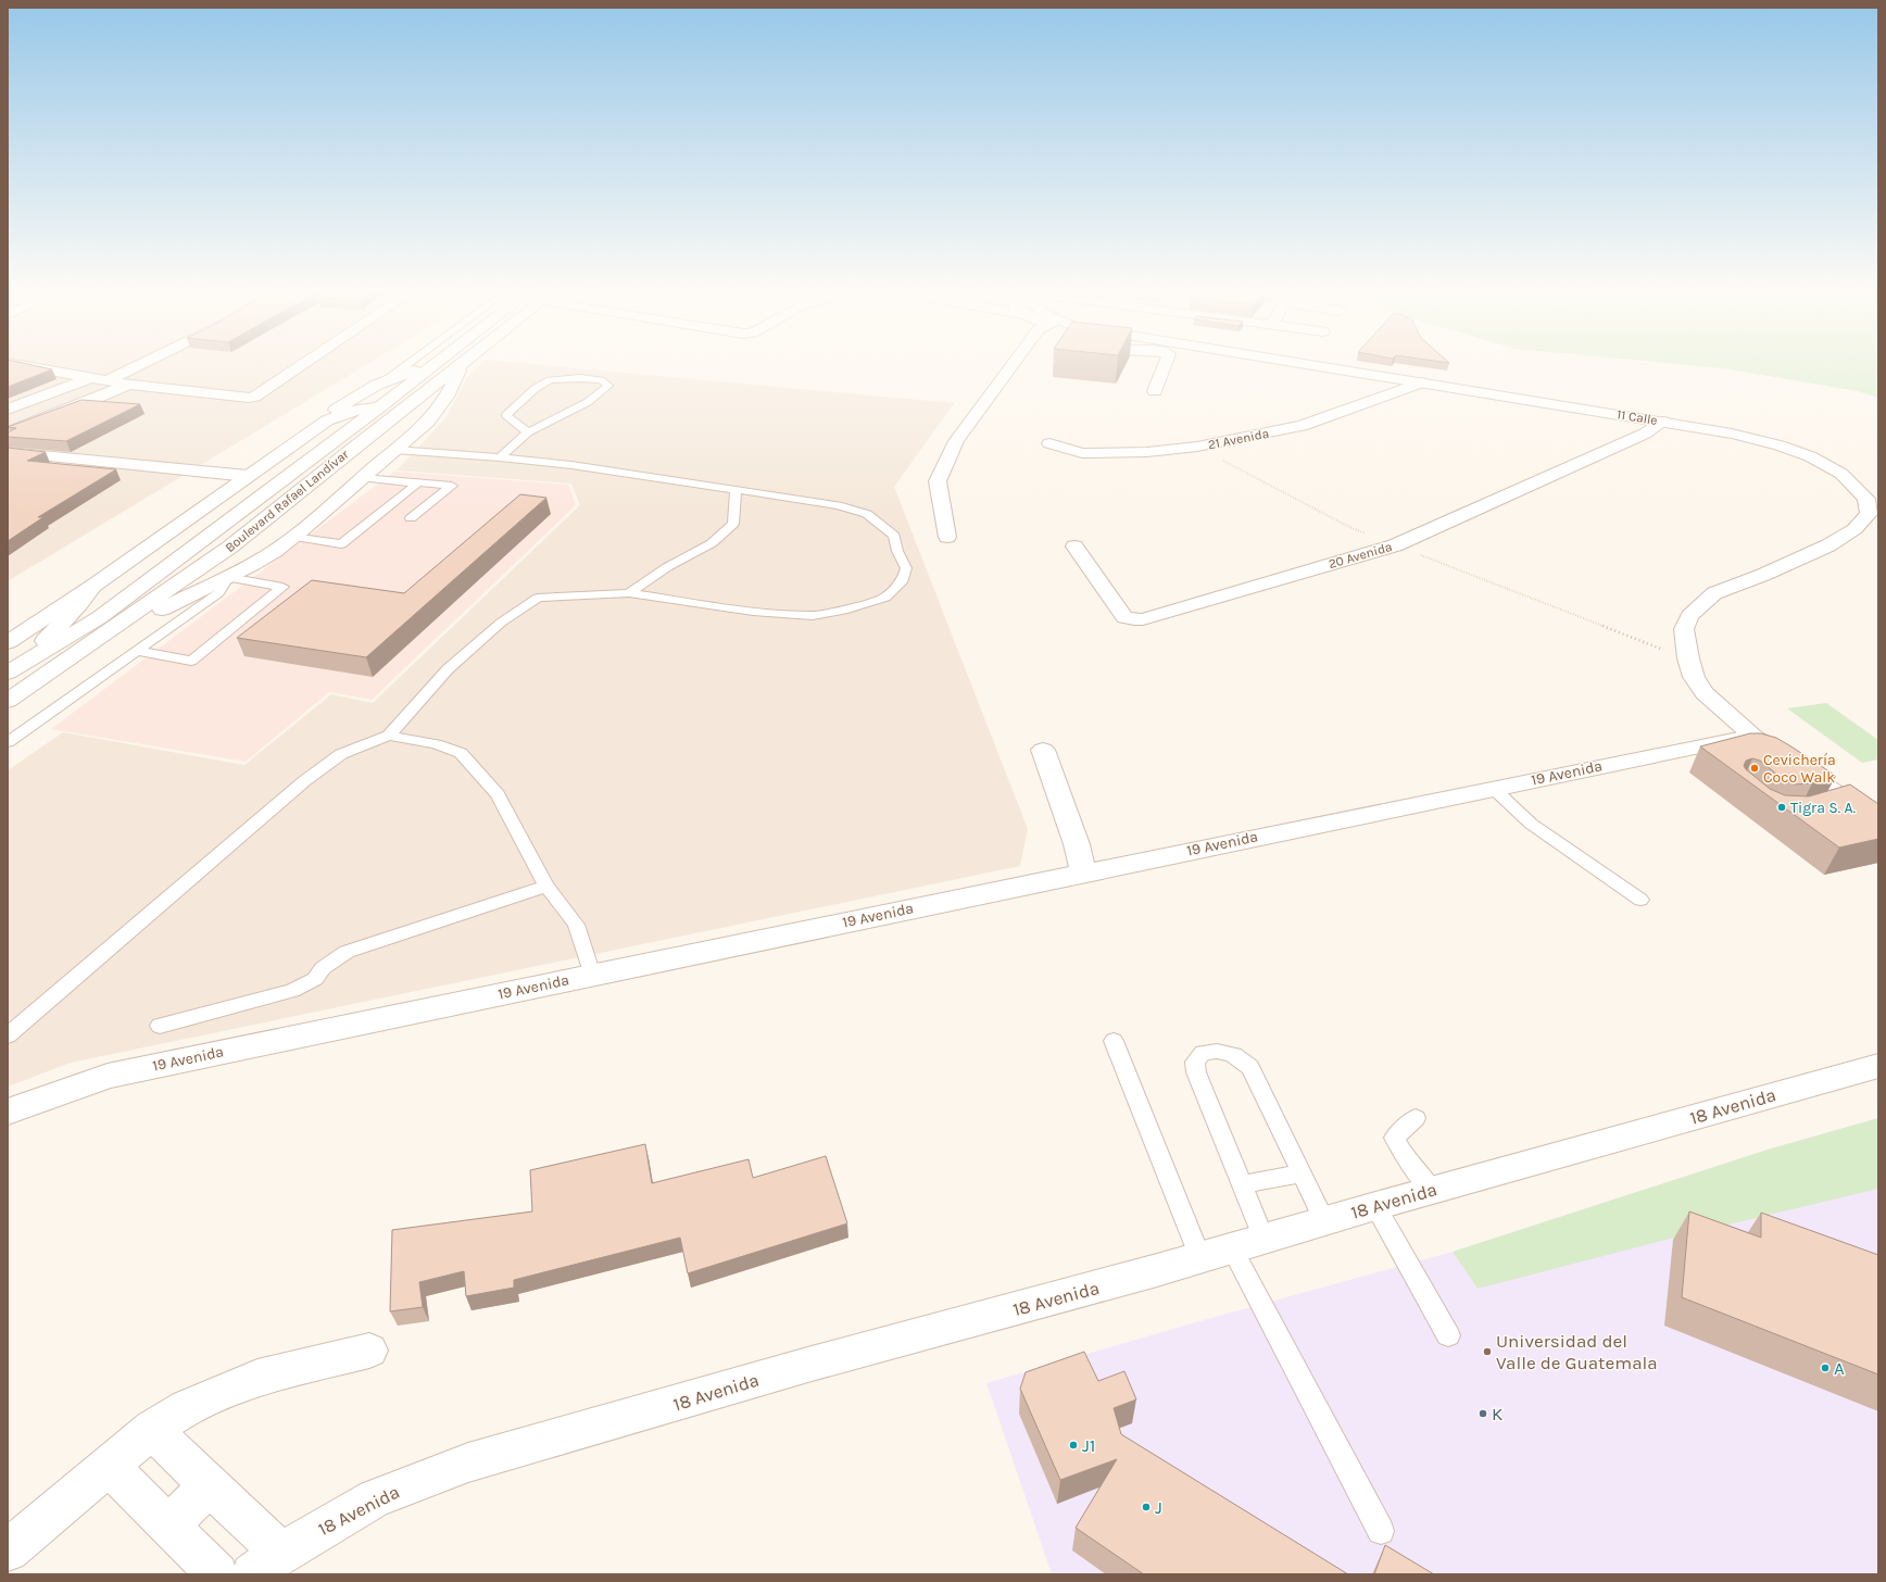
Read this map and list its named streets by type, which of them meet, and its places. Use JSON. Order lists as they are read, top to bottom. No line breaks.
{"streets":{"street":["11 Calle","21 Avenida","Boulevard Rafael Landívar","20 Avenida","19 Avenida","18 Avenida"]},"crossings":[["11 Calle","21 Avenida"],["11 Calle","20 Avenida"],["11 Calle","19 Avenida"]],"places":["Cevichería Coco Walk","Tigra S. A.","Universidad del Valle de Guatemala","A","K","J1","J"]}
